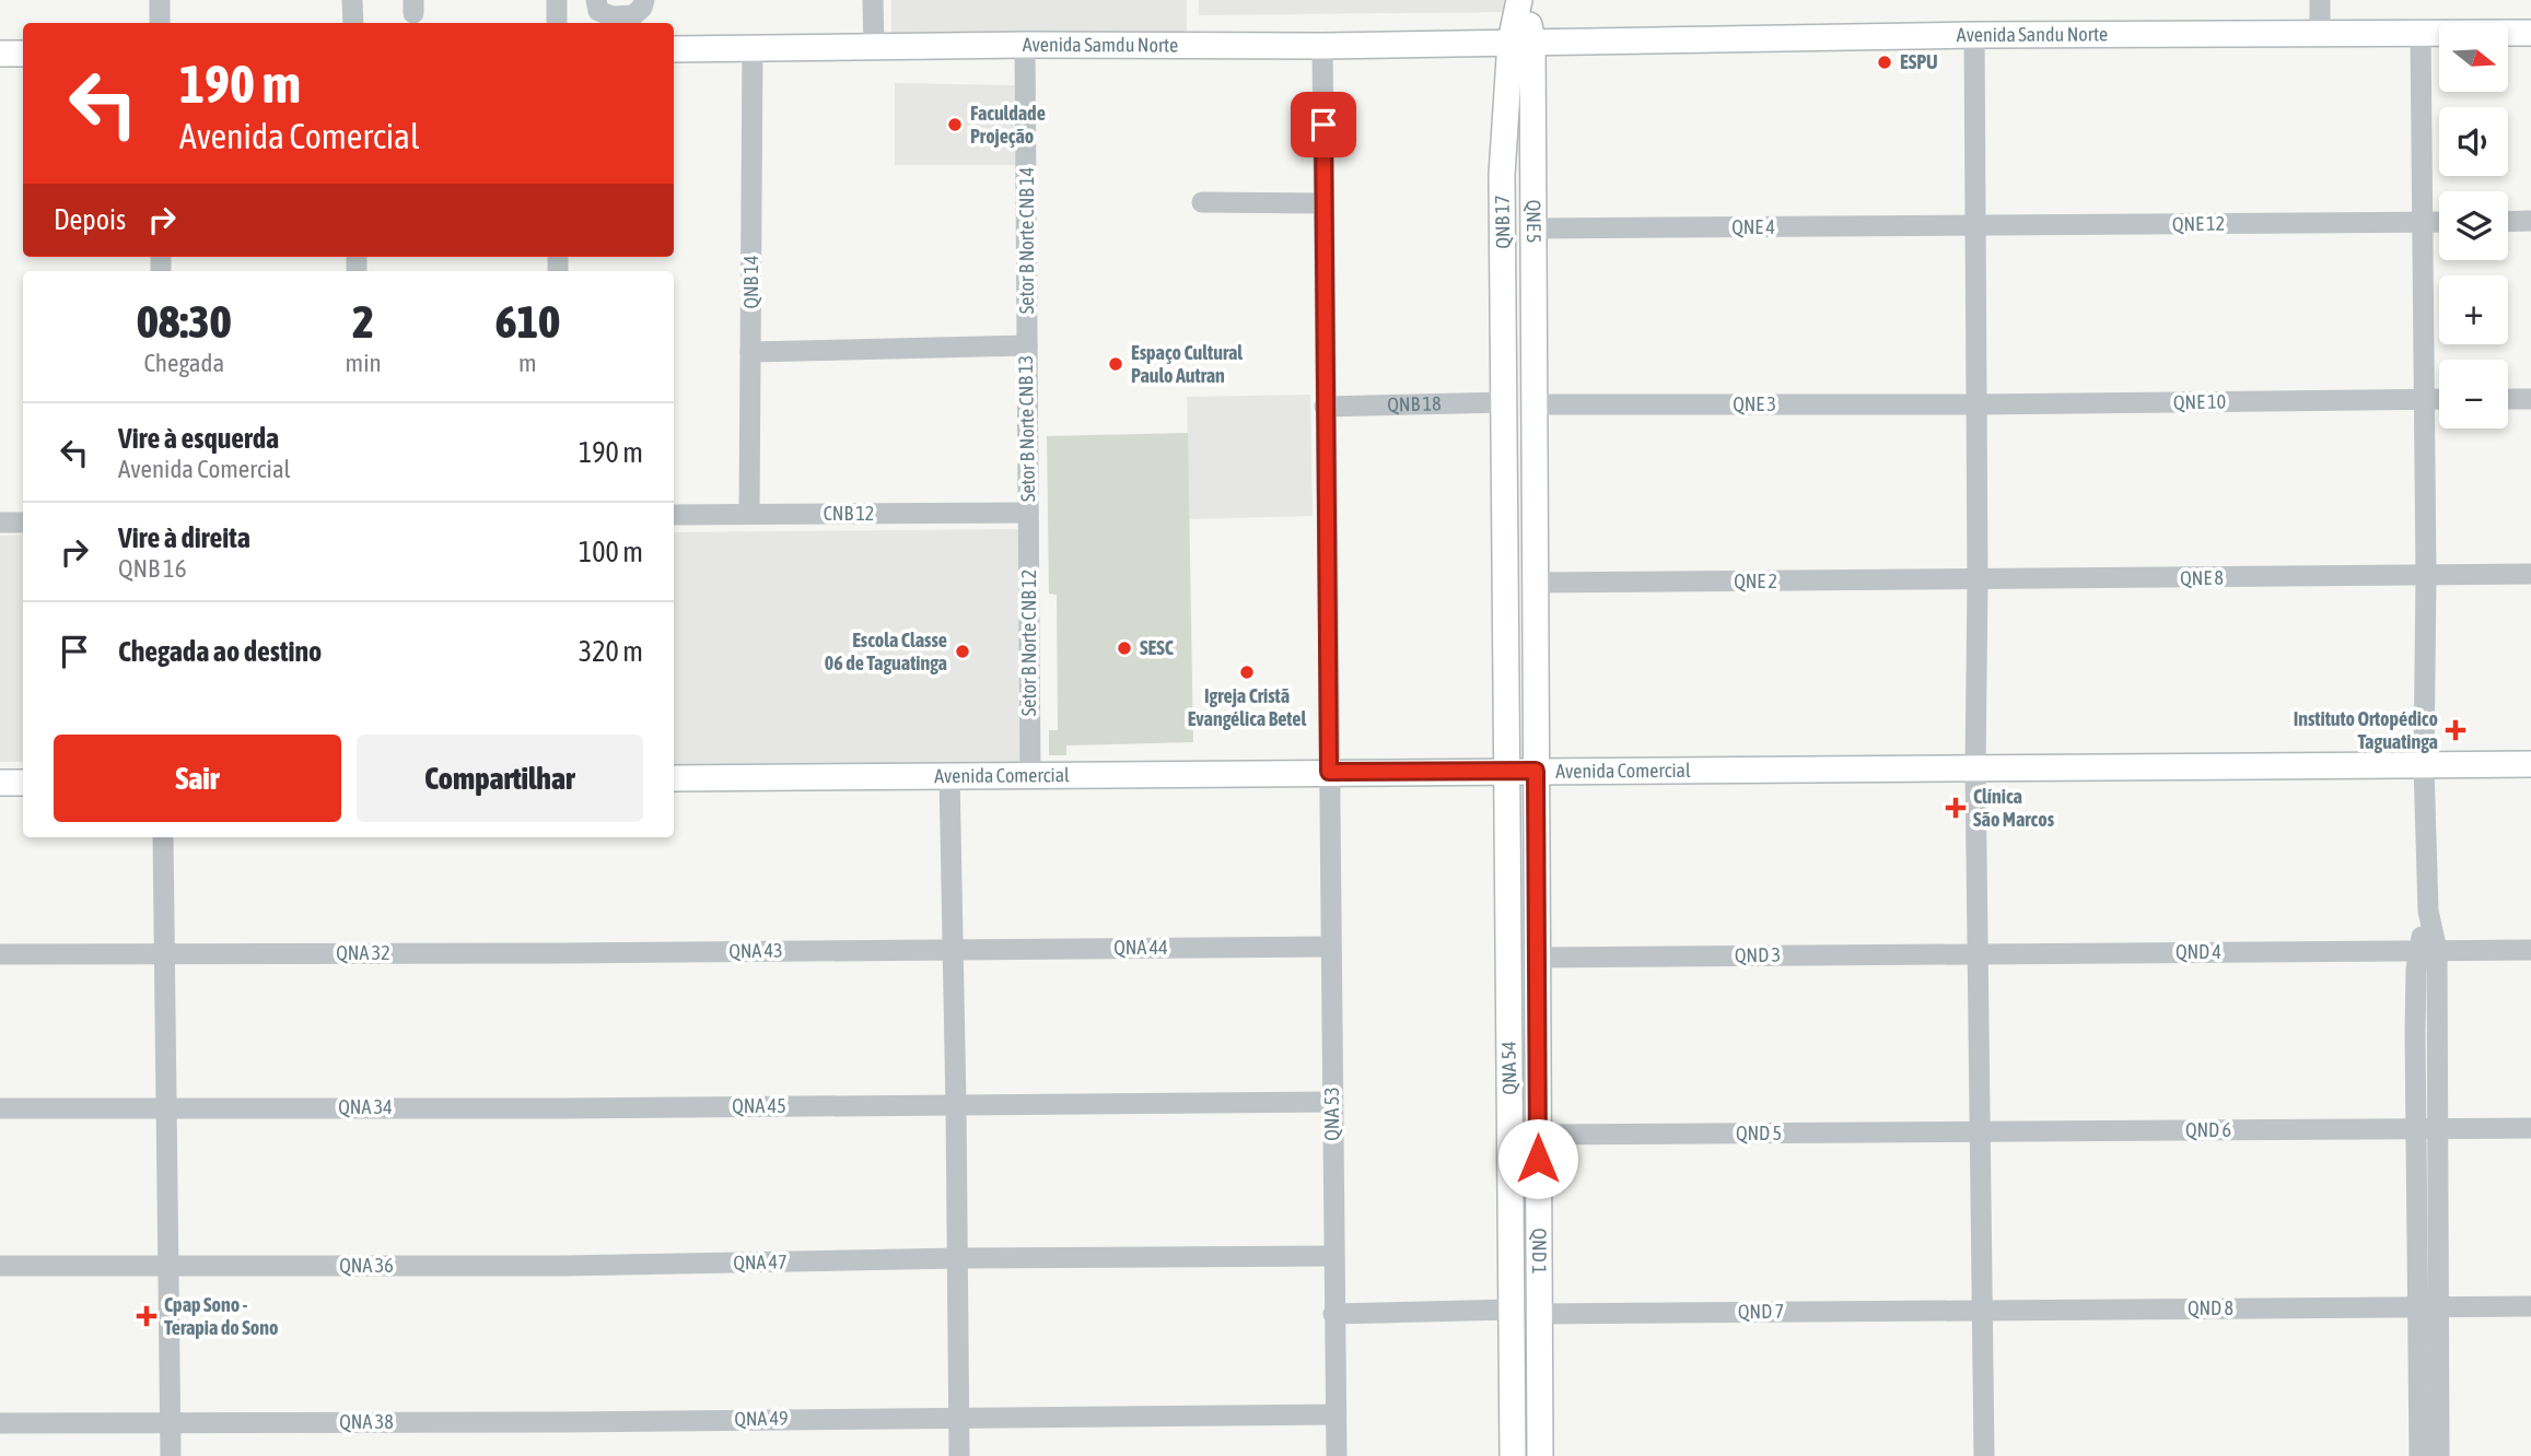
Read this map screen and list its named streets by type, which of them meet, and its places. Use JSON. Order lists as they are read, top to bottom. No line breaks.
{"streets":{"main road":["Avenida Sandu Norte","Avenida Samdu Norte","QNB 17","QNE 5","Avenida Comercial","QNA 54","QND 1"],"street":["QNE 12","QNE 4","Setor B Norte CNB 14","QNB 14","QNE 10","QNB 18","QNE 3","Setor B Norte CNB 13","CNB 12","QNE 8","QNE 2","Setor B Norte CNB 12","QNA 44","QNA 43","QND 4","QNA 32","QND 3","QNA 45","QNA 34","QNA 53","QND 6","QND 5","QNA 47","QNA 36","QND 8","QND 7","QNA 49","QNA 38"]},"crossings":[["Avenida Sandu Norte","Avenida Samdu Norte"],["Avenida Sandu Norte","QNB 17"],["Avenida Sandu Norte","QNE 5"],["Avenida Samdu Norte","QNB 17"],["Avenida Samdu Norte","QNE 5"],["Avenida Samdu Norte","Setor B Norte CNB 14"],["Avenida Samdu Norte","QNB 14"],["Avenida Samdu Norte","QNA 53"],["QNB 17","QNE 5"],["QNB 17","QNB 18"],["QNE 5","QNE 4"],["QNE 5","QNE 3"],["QNE 5","QNE 2"],["QNE 5","QND 1"],["QNE 12","QNE 4"],["Setor B Norte CNB 14","Setor B Norte CNB 13"],["QNB 14","CNB 12"],["QNE 10","QNE 3"],["QNB 18","QNA 53"],["Setor B Norte CNB 13","CNB 12"],["Setor B Norte CNB 13","Setor B Norte CNB 12"],["CNB 12","Setor B Norte CNB 12"],["QNE 8","QNE 2"],["QNE 2","QND 1"],["Setor B Norte CNB 12","Avenida Comercial"],["Avenida Comercial","QNA 54"],["Avenida Comercial","QNA 53"],["Avenida Comercial","QND 1"],["QNA 44","QNA 43"],["QNA 44","QNA 53"],["QNA 43","QNA 32"],["QND 4","QND 3"],["QND 3","QND 1"],["QNA 45","QNA 34"],["QNA 45","QNA 53"],["QNA 53","QNA 47"],["QNA 53","QNA 49"],["QND 6","QND 5"],["QND 5","QND 1"],["QND 1","QND 7"],["QNA 47","QNA 36"],["QND 8","QND 7"],["QNA 49","QNA 38"]],"places":{"other":["ESPU","Faculdade Projeção","Espaço Cultural Paulo Autran","SESC","Escola Classe 06 de Taguatinga","Igreja Cristã Evangélica Betel"],"health":["Instituto Ortopédico Taguatinga","Clínica São Marcos","Cpap Sono - Terapia do Sono"]},"north":"right","page":{"map_buttons":["+","−"],"turn":["190 m","Avenida Comercial"],"then":"Depois","eta":["08:30","Chegada","2","min","610","m"],"list":[{"name":"Vire à esquerda","note":"Avenida Comercial","value":"190 m"},{"name":"Vire à direita","note":"QNB 16","value":"100 m"},{"name":"Chegada ao destino","value":"320 m"}],"buttons":["Sair","Compartilhar"]}}
